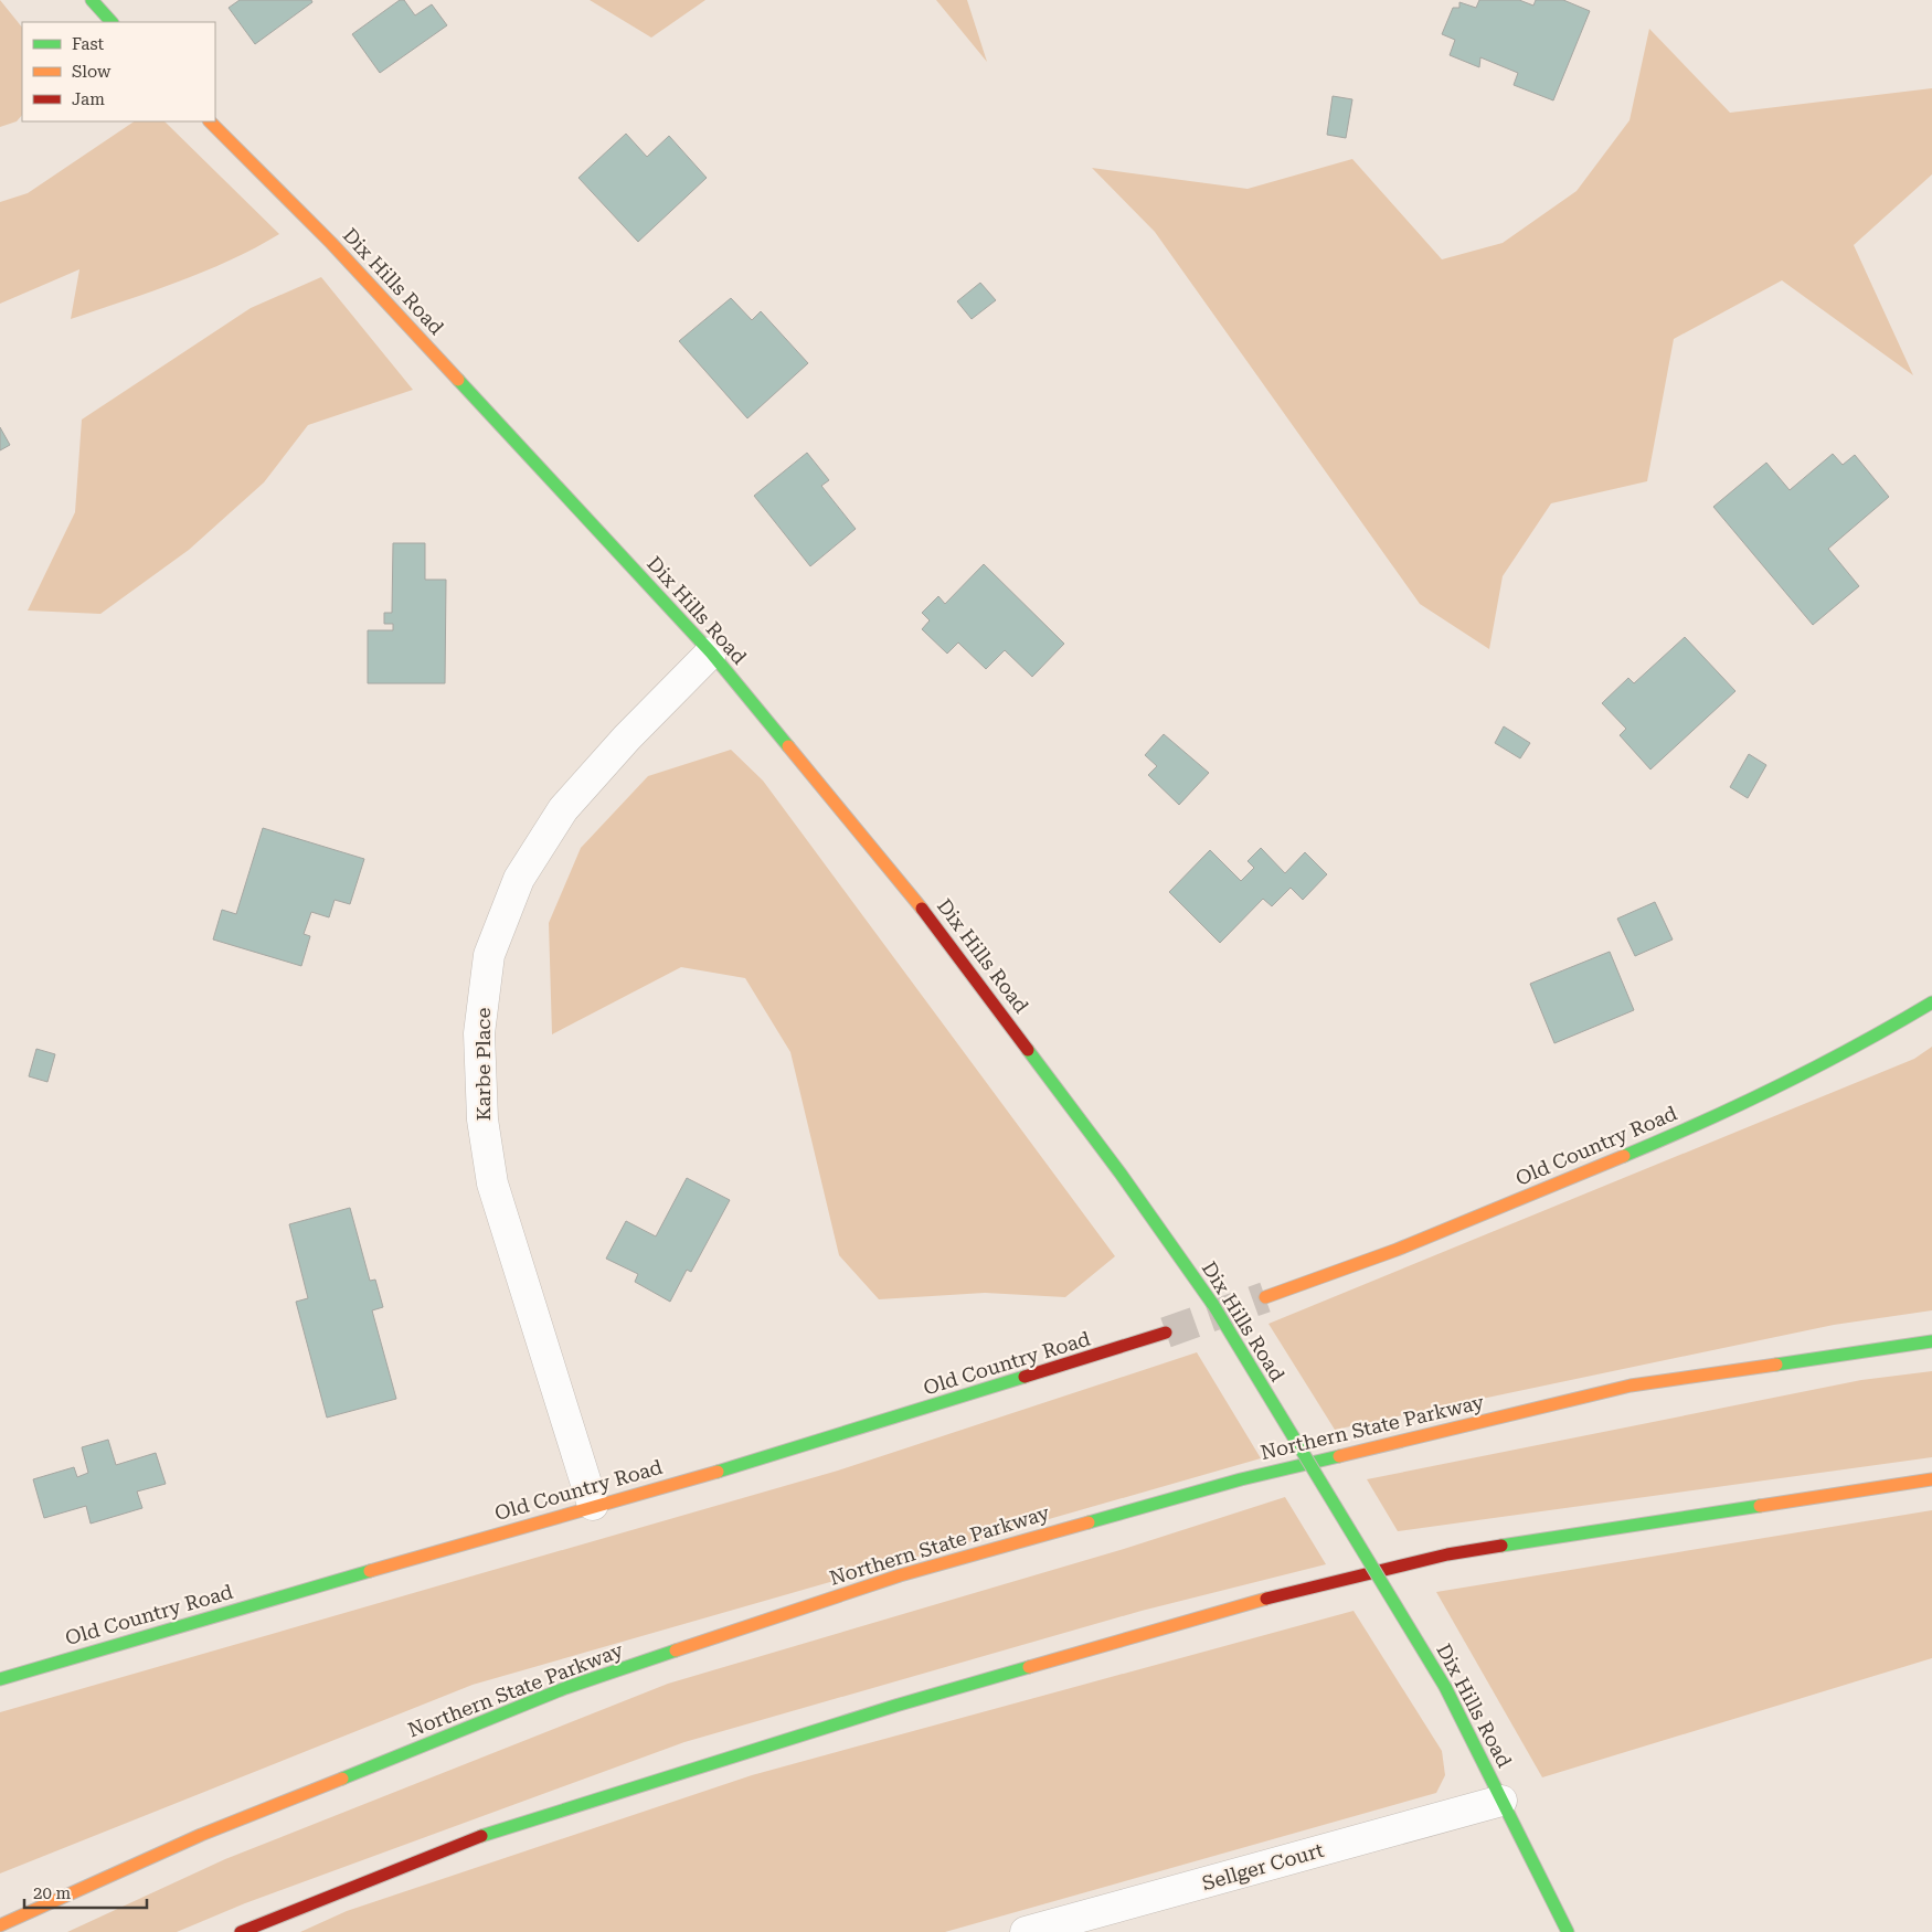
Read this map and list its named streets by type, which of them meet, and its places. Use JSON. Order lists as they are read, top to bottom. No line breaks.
{"streets":{"main road":["Dix Hills Road","Old Country Road","Northern State Parkway"],"street":["Karbe Place","Sellger Court"]},"crossings":[["Dix Hills Road","Karbe Place"],["Dix Hills Road","Sellger Court"],["Karbe Place","Old Country Road"]],"legend":["Fast","Slow","Jam"],"scale_bar":"20 m"}
